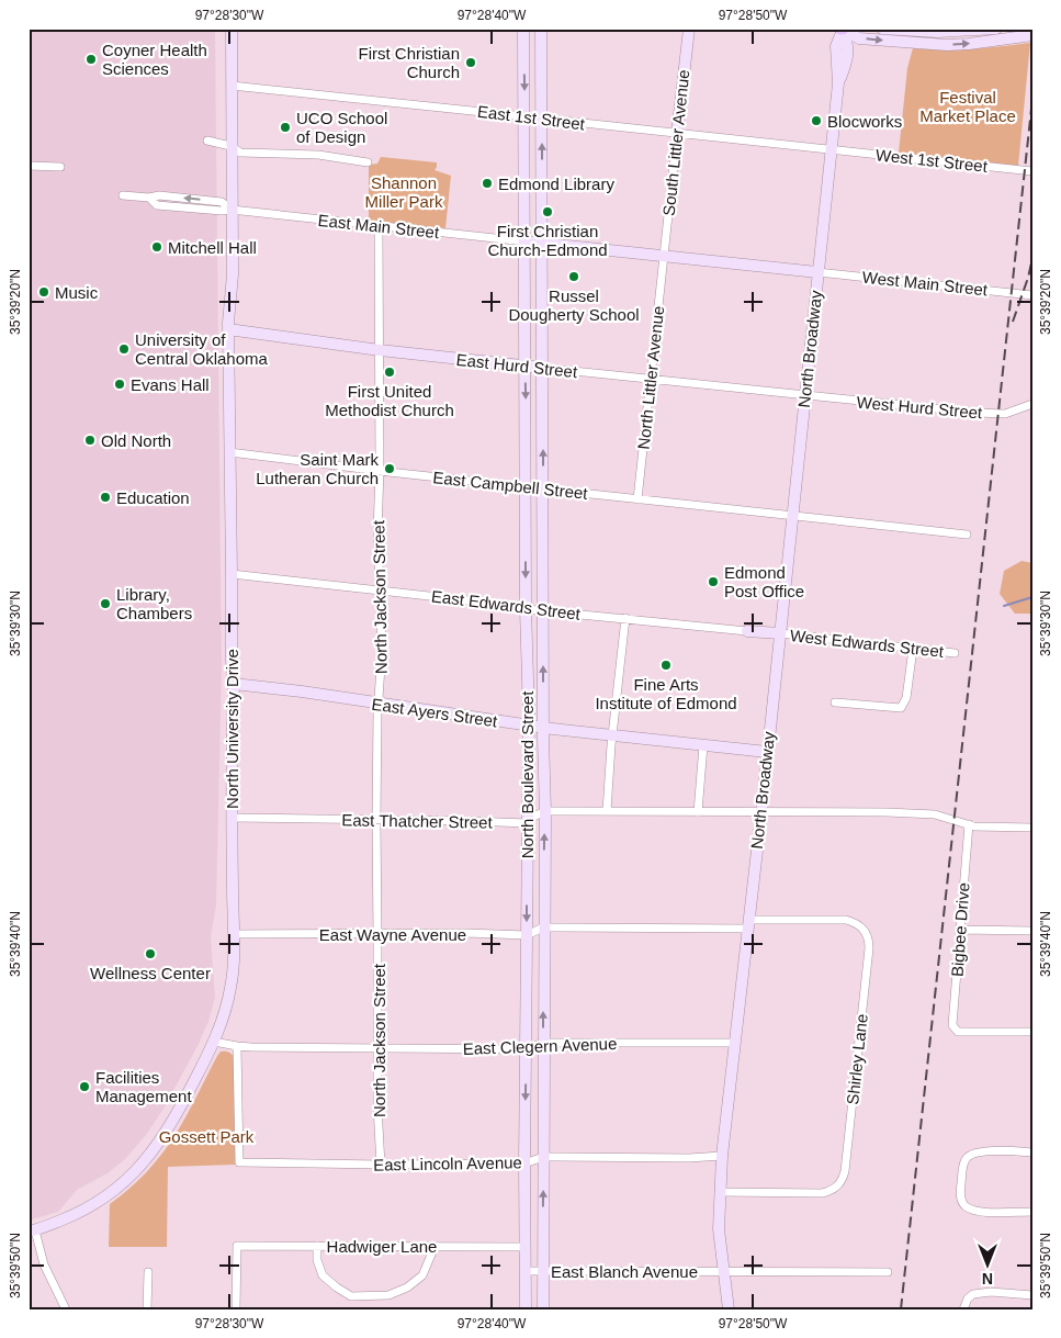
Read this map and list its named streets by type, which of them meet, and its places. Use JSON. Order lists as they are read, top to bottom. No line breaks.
{"streets":{"main road":["East 1st Street","South Littler Avenue","North Broadway","East Hurd Street","East Edwards Street","East Ayers Street","North University Drive","North Boulevard Street"],"street":["West 1st Street","East Main Street","West Main Street","North Littler Avenue","West Hurd Street","East Campbell Street","North Jackson Street","West Edwards Street","East Thatcher Street","Bigbee Drive","East Wayne Avenue","East Clegern Avenue","Shirley Lane","East Lincoln Avenue","Hadwiger Lane","East Blanch Avenue"]},"crossings":[["East 1st Street","South Littler Avenue"],["East 1st Street","West 1st Street"],["East 1st Street","North Broadway"],["East 1st Street","North University Drive"],["East 1st Street","North Boulevard Street"],["South Littler Avenue","North Littler Avenue"],["West 1st Street","North Broadway"],["East Main Street","North Jackson Street"],["East Main Street","North University Drive"],["East Main Street","North Boulevard Street"],["West Main Street","North Broadway"],["North Broadway","East Hurd Street"],["North Broadway","West Hurd Street"],["North Broadway","East Campbell Street"],["North Broadway","East Edwards Street"],["North Broadway","West Edwards Street"],["North Broadway","East Ayers Street"],["North Broadway","East Wayne Avenue"],["North Broadway","East Clegern Avenue"],["North Broadway","Shirley Lane"],["North Broadway","East Lincoln Avenue"],["North Broadway","East Blanch Avenue"],["East Hurd Street","North Littler Avenue"],["East Hurd Street","West Hurd Street"],["East Hurd Street","North Jackson Street"],["East Hurd Street","North University Drive"],["East Hurd Street","North Boulevard Street"],["North Littler Avenue","East Campbell Street"],["East Campbell Street","North Jackson Street"],["East Campbell Street","North University Drive"],["East Campbell Street","North Boulevard Street"],["North Jackson Street","East Edwards Street"],["North Jackson Street","East Ayers Street"],["North Jackson Street","East Thatcher Street"],["North Jackson Street","East Wayne Avenue"],["North Jackson Street","East Clegern Avenue"],["North Jackson Street","East Lincoln Avenue"],["East Edwards Street","West Edwards Street"],["East Edwards Street","North University Drive"],["East Edwards Street","North Boulevard Street"],["East Ayers Street","North University Drive"],["East Ayers Street","North Boulevard Street"],["North University Drive","East Thatcher Street"],["North University Drive","East Wayne Avenue"],["North University Drive","East Clegern Avenue"],["North Boulevard Street","East Thatcher Street"],["North Boulevard Street","East Wayne Avenue"],["North Boulevard Street","East Clegern Avenue"],["North Boulevard Street","East Lincoln Avenue"],["North Boulevard Street","Hadwiger Lane"],["North Boulevard Street","East Blanch Avenue"],["East Wayne Avenue","Shirley Lane"],["East Clegern Avenue","East Lincoln Avenue"]],"parks":["Festival Market Place","Shannon Miller Park","Gossett Park"],"places":["Coyner Health Sciences","First Christian Church","Blocworks","UCO School of Design","Edmond Library","First Christian Church-Edmond","Mitchell Hall","Russel Dougherty School","Music","University of Central Oklahoma","First United Methodist Church","Evans Hall","Old North","Saint Mark Lutheran Church","Education","Edmond Post Office","Library, Chambers","Fine Arts Institute of Edmond","Wellness Center","Facilities Management"],"north":"bottom","coordinates":["97°28'30\"W","97°28'40\"W","97°28'50\"W","35°39'20\"N","35°39'30\"N","35°39'40\"N","35°39'50\"N"]}
